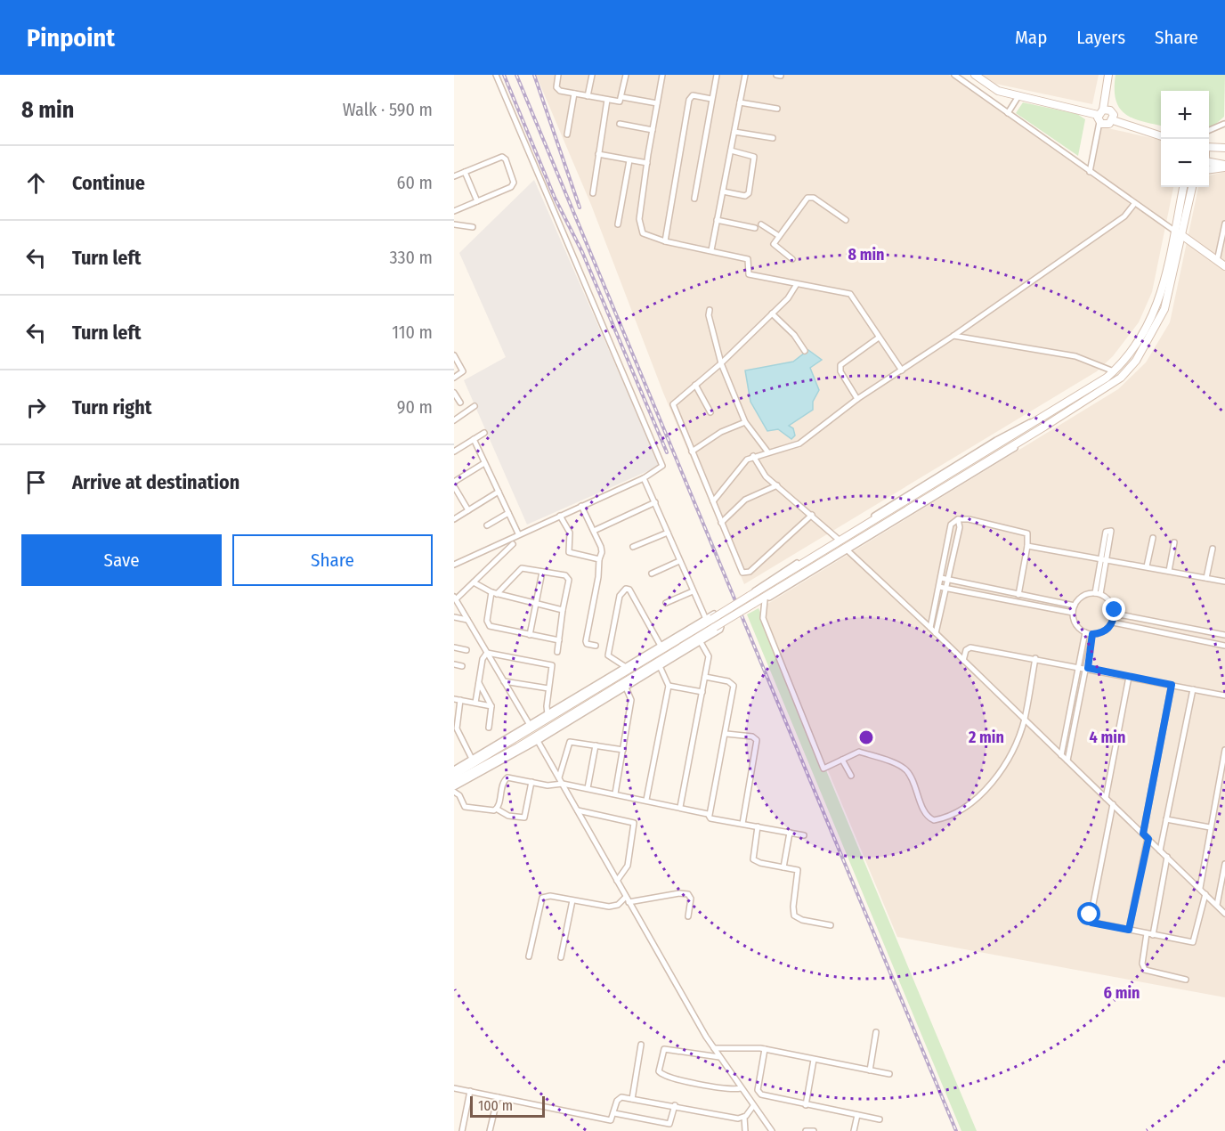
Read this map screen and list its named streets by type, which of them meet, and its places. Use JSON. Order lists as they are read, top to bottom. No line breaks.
{"scale_bar":"100 m","page":{"header":"Pinpoint","nav":["Map","Layers","Share"],"heading":["8 min","Walk · 590 m"],"map_buttons":["+","−"],"list":[["Continue","60 m"],["Turn left","330 m"],["Turn left","110 m"],["Turn right","90 m"],"Arrive at destination"],"buttons":["Save","Share"],"scale":"100 m"},"rings":["8 min","2 min","4 min","6 min"]}
